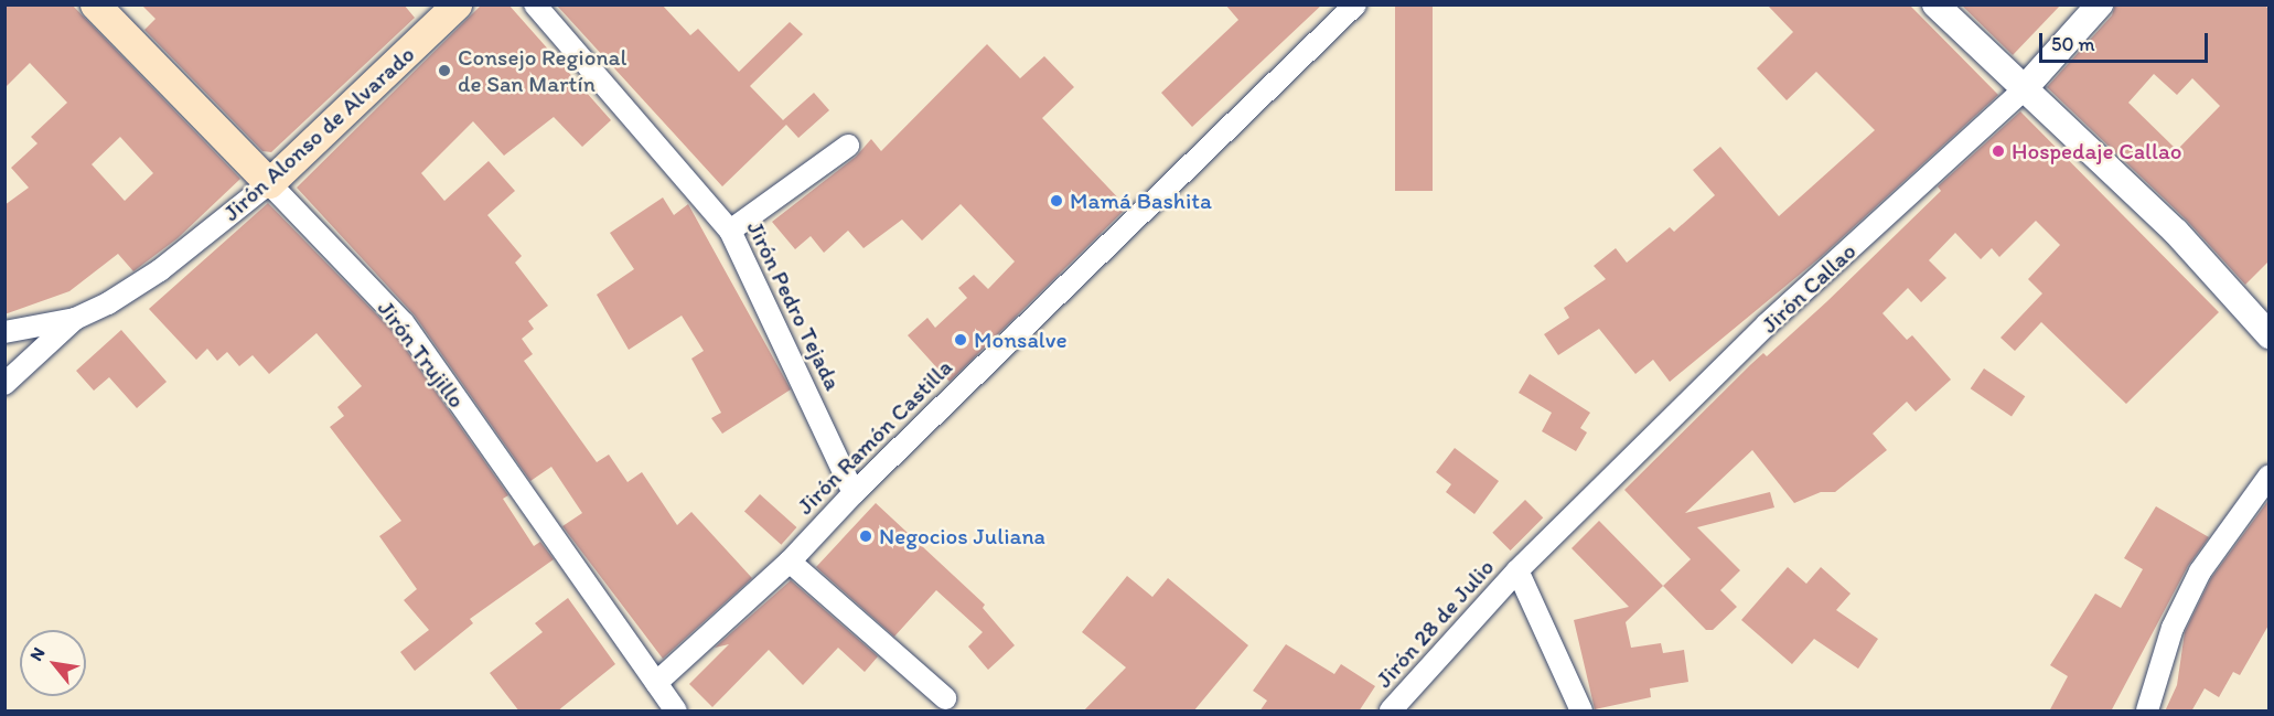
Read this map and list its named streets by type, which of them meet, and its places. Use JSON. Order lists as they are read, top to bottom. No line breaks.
{"streets":{"main road":["Jirón Alonso de Alvarado","Jirón Trujillo"],"street":["Jirón Callao","Jirón Pedro Tejada","Jirón Ramón Castilla","Jirón 28 de Julio"]},"crossings":[["Jirón Alonso de Alvarado","Jirón Trujillo"],["Jirón Callao","Jirón 28 de Julio"],["Jirón Pedro Tejada","Jirón Ramón Castilla"],["Jirón Trujillo","Jirón Ramón Castilla"]],"places":["Consejo Regional de San Martín","Hospedaje Callao","Mamá Bashita","Monsalve","Negocios Juliana"],"scale_bar":"50 m","north":"top left"}
